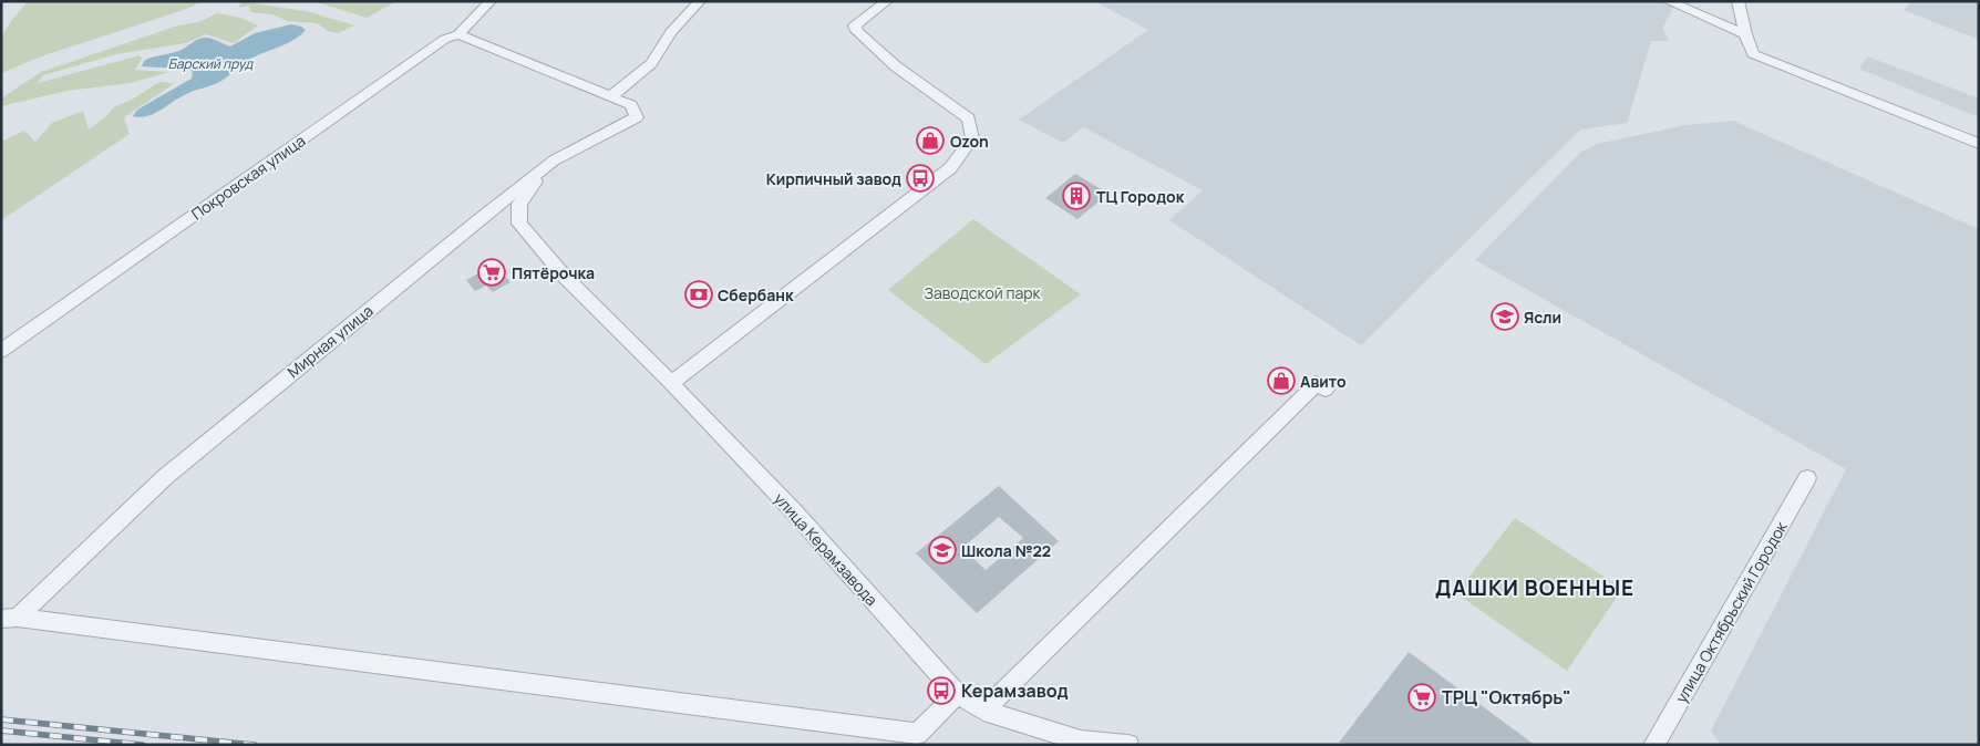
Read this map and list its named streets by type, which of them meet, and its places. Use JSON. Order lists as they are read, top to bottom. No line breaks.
{"streets":{"street":["Покровская улица","Мирная улица","улица Керамзавода","улица Октябрьский Городок"]},"crossings":[["Покровская улица","Мирная улица"],["Мирная улица","улица Керамзавода"]],"districts":["ДАШКИ ВОЕННЫЕ"],"water":["Барский пруд"],"parks":["Заводской парк"],"places":{"shop":["Ozon","Авито"],"bus stop":["Кирпичный завод","Керамзавод"],"building":["ТЦ Городок"],"supermarket":["Пятёрочка","ТРЦ \"Октябрь\""],"bank":["Сбербанк"],"school or university":["Ясли","Школа №22"]}}
